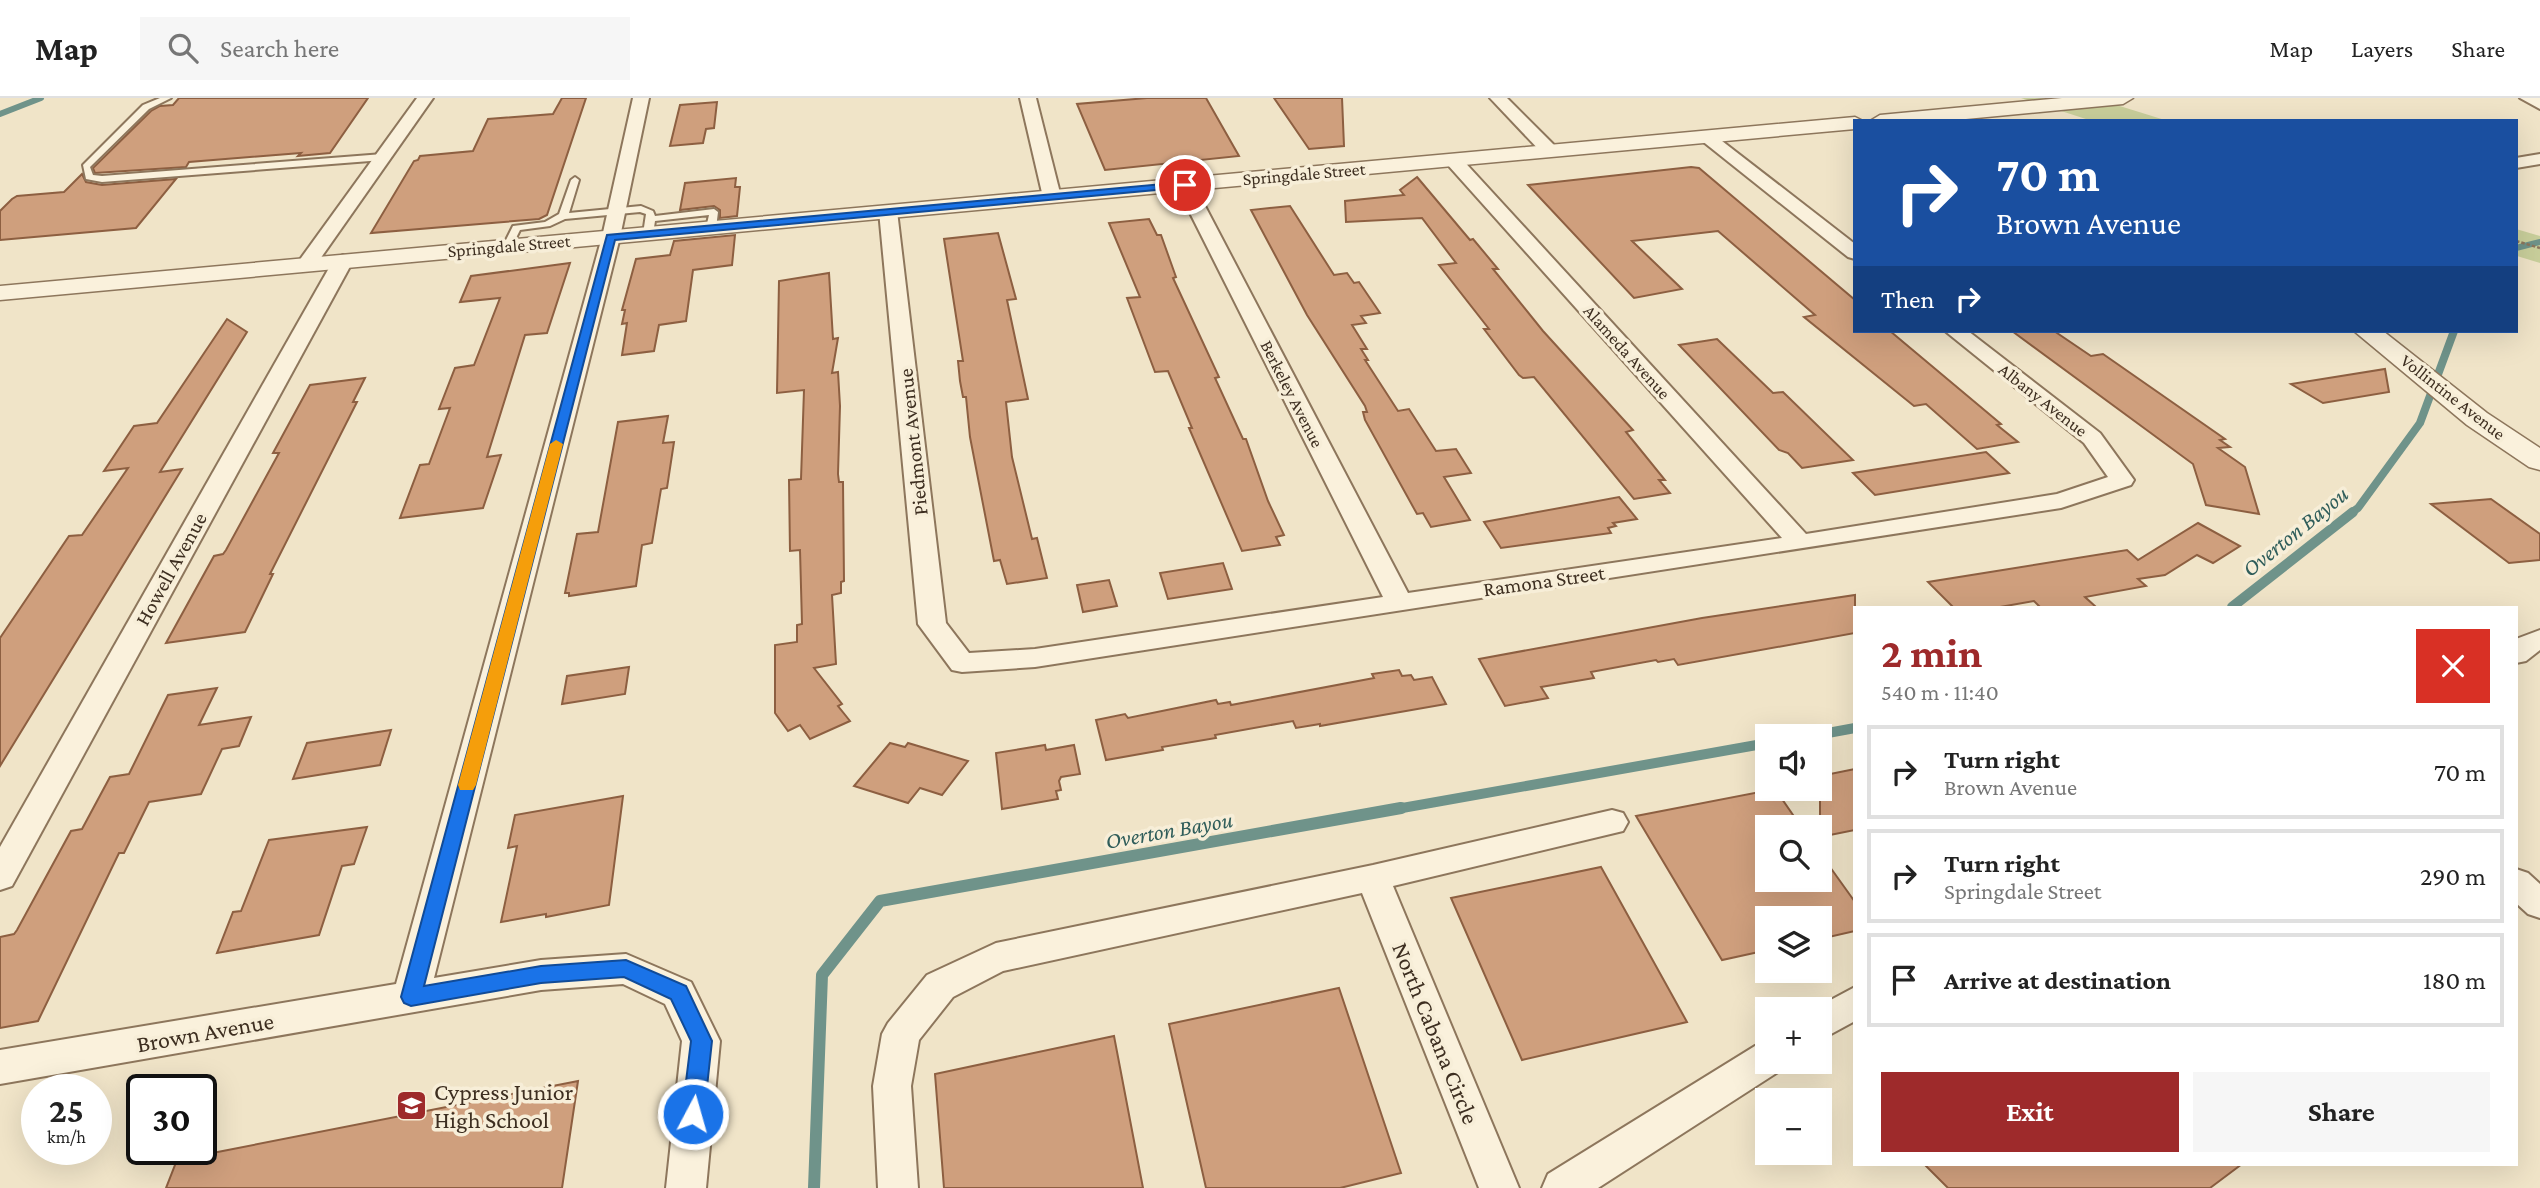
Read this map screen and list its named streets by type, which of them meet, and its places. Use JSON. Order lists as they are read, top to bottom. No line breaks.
{"streets":{"street":["Springdale Street","Alameda Avenue","Berkeley Avenue","Vollintine Avenue","Albany Avenue","Piedmont Avenue","Howell Avenue","Ramona Street","Brown Avenue","North Cabana Circle"]},"crossings":[["Springdale Street","Alameda Avenue"],["Springdale Street","Berkeley Avenue"],["Springdale Street","Piedmont Avenue"],["Springdale Street","Howell Avenue"],["Alameda Avenue","Ramona Street"],["Berkeley Avenue","Ramona Street"],["Albany Avenue","Ramona Street"],["Piedmont Avenue","Ramona Street"]],"water":["Overton Bayou"],"places":{"school or university":["Cypress Junior High School"]},"page":{"header":"Map","search":"Search here","nav":["Map","Layers","Share"],"turn":["70 m","Brown Avenue"],"then":"Then","heading":["2 min","540 m · 11:40"],"map_buttons":["+","−"],"list":[{"name":"Turn right","note":"Brown Avenue","value":"70 m"},{"name":"Turn right","note":"Springdale Street","value":"290 m"},{"name":"Arrive at destination","value":"180 m"}],"buttons":["Exit","Share"],"speed":"25 km/h","limit":"30"}}
